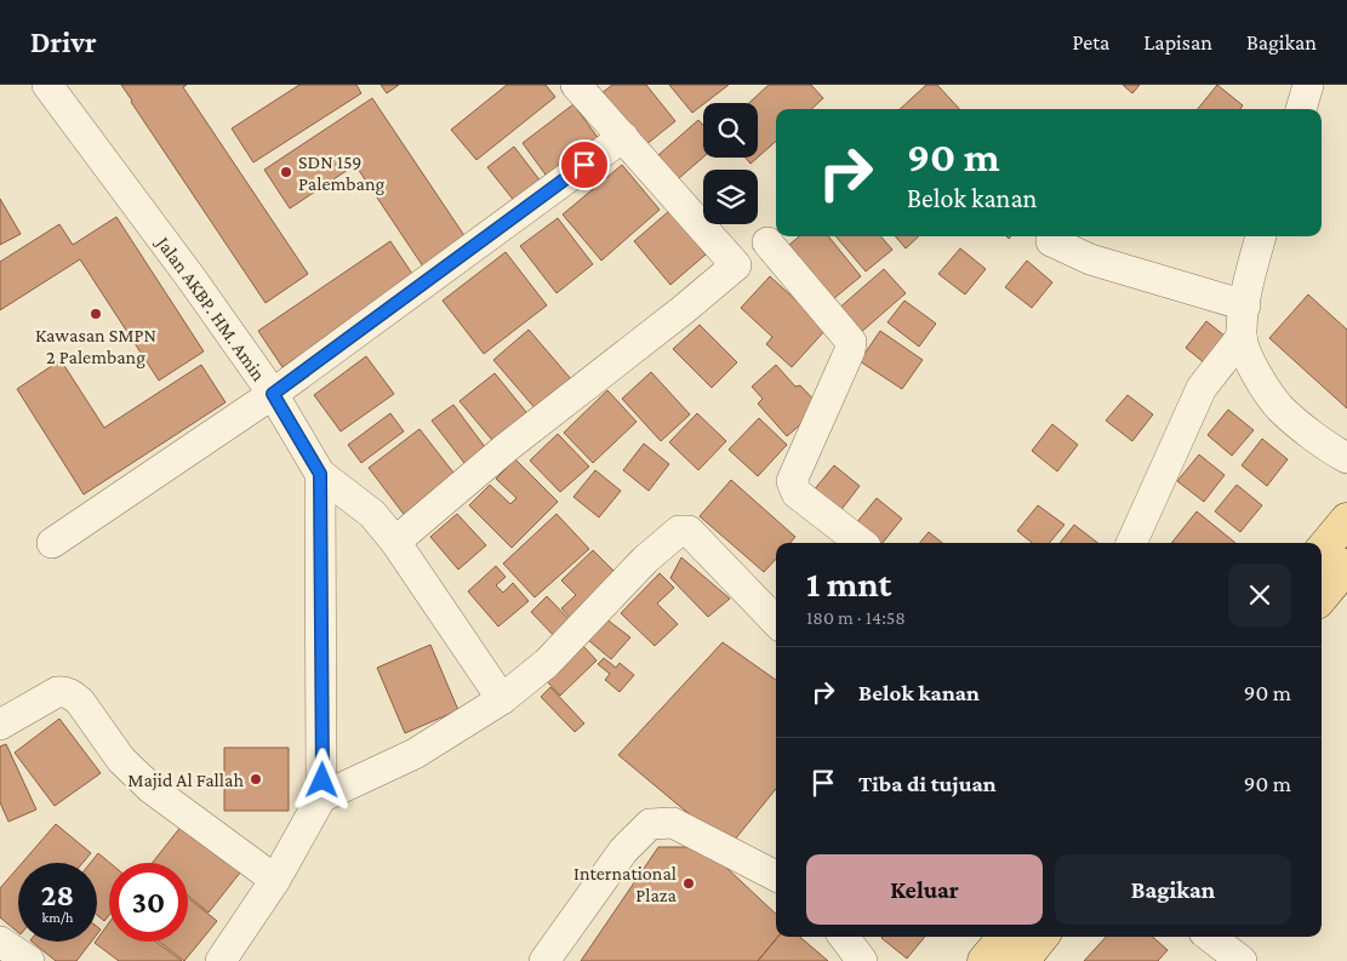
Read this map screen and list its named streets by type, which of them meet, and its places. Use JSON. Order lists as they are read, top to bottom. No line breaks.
{"streets":{"street":["Jalan AKBP. HM. Amin"]},"places":["SDN 159 Palembang","Kawasan SMPN 2 Palembang","Majid Al Fallah","International Plaza"],"page":{"header":"Drivr","nav":["Peta","Lapisan","Bagikan"],"turn":["90 m","Belok kanan"],"heading":["1 mnt","180 m · 14:58"],"list":[{"name":"Belok kanan","value":"90 m"},{"name":"Tiba di tujuan","value":"90 m"}],"buttons":["Keluar","Bagikan"],"speed":"28 km/h","limit":"30"}}
